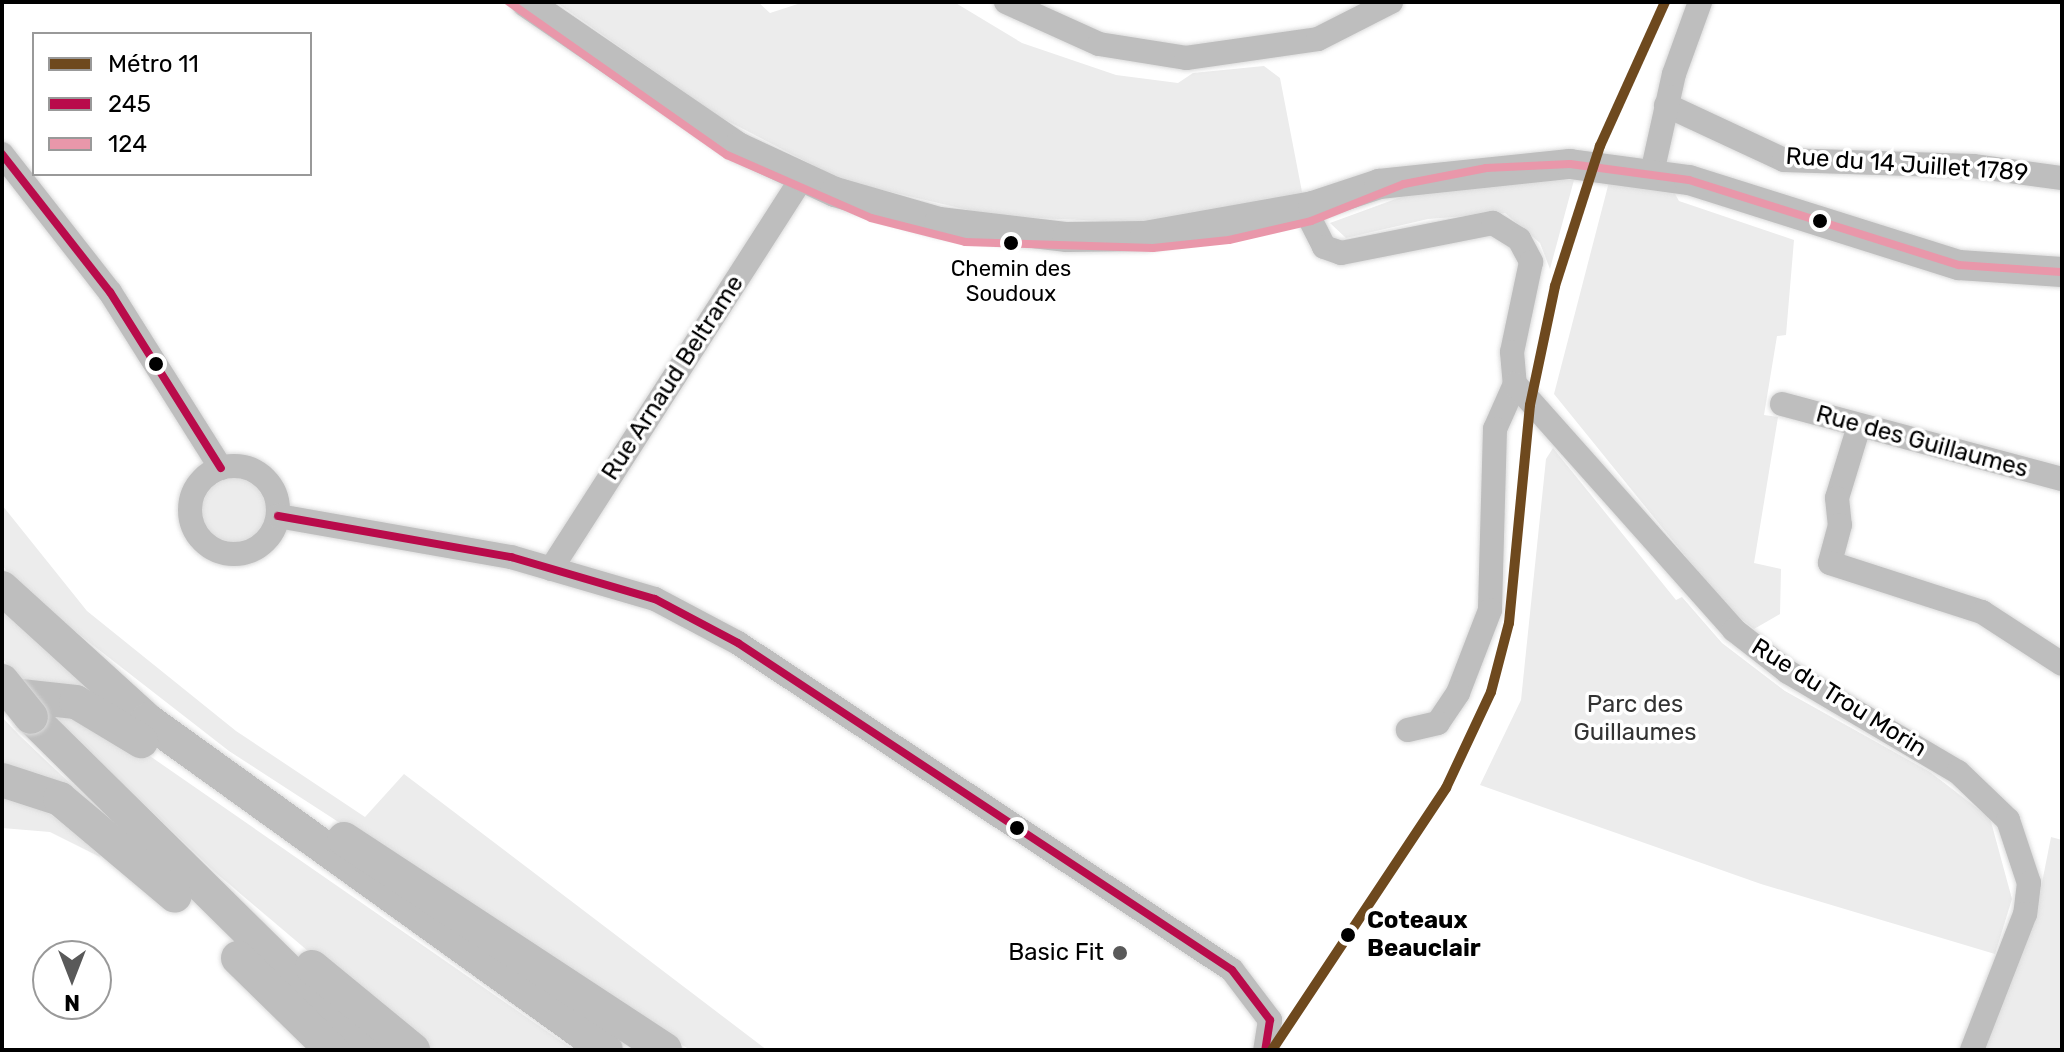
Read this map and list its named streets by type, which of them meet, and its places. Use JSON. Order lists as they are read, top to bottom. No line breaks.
{"streets":{"street":["Rue du 14 Juillet 1789","Rue Arnaud Beltrame","Rue des Guillaumes","Rue du Trou Morin"]},"parks":["Parc des Guillaumes"],"places":["Chemin des Soudoux","Coteaux Beauclair","Basic Fit"],"lines":["metro line 11","transit line 124","transit line 245"],"legend":["Métro 11","245","124"],"north":"bottom"}
